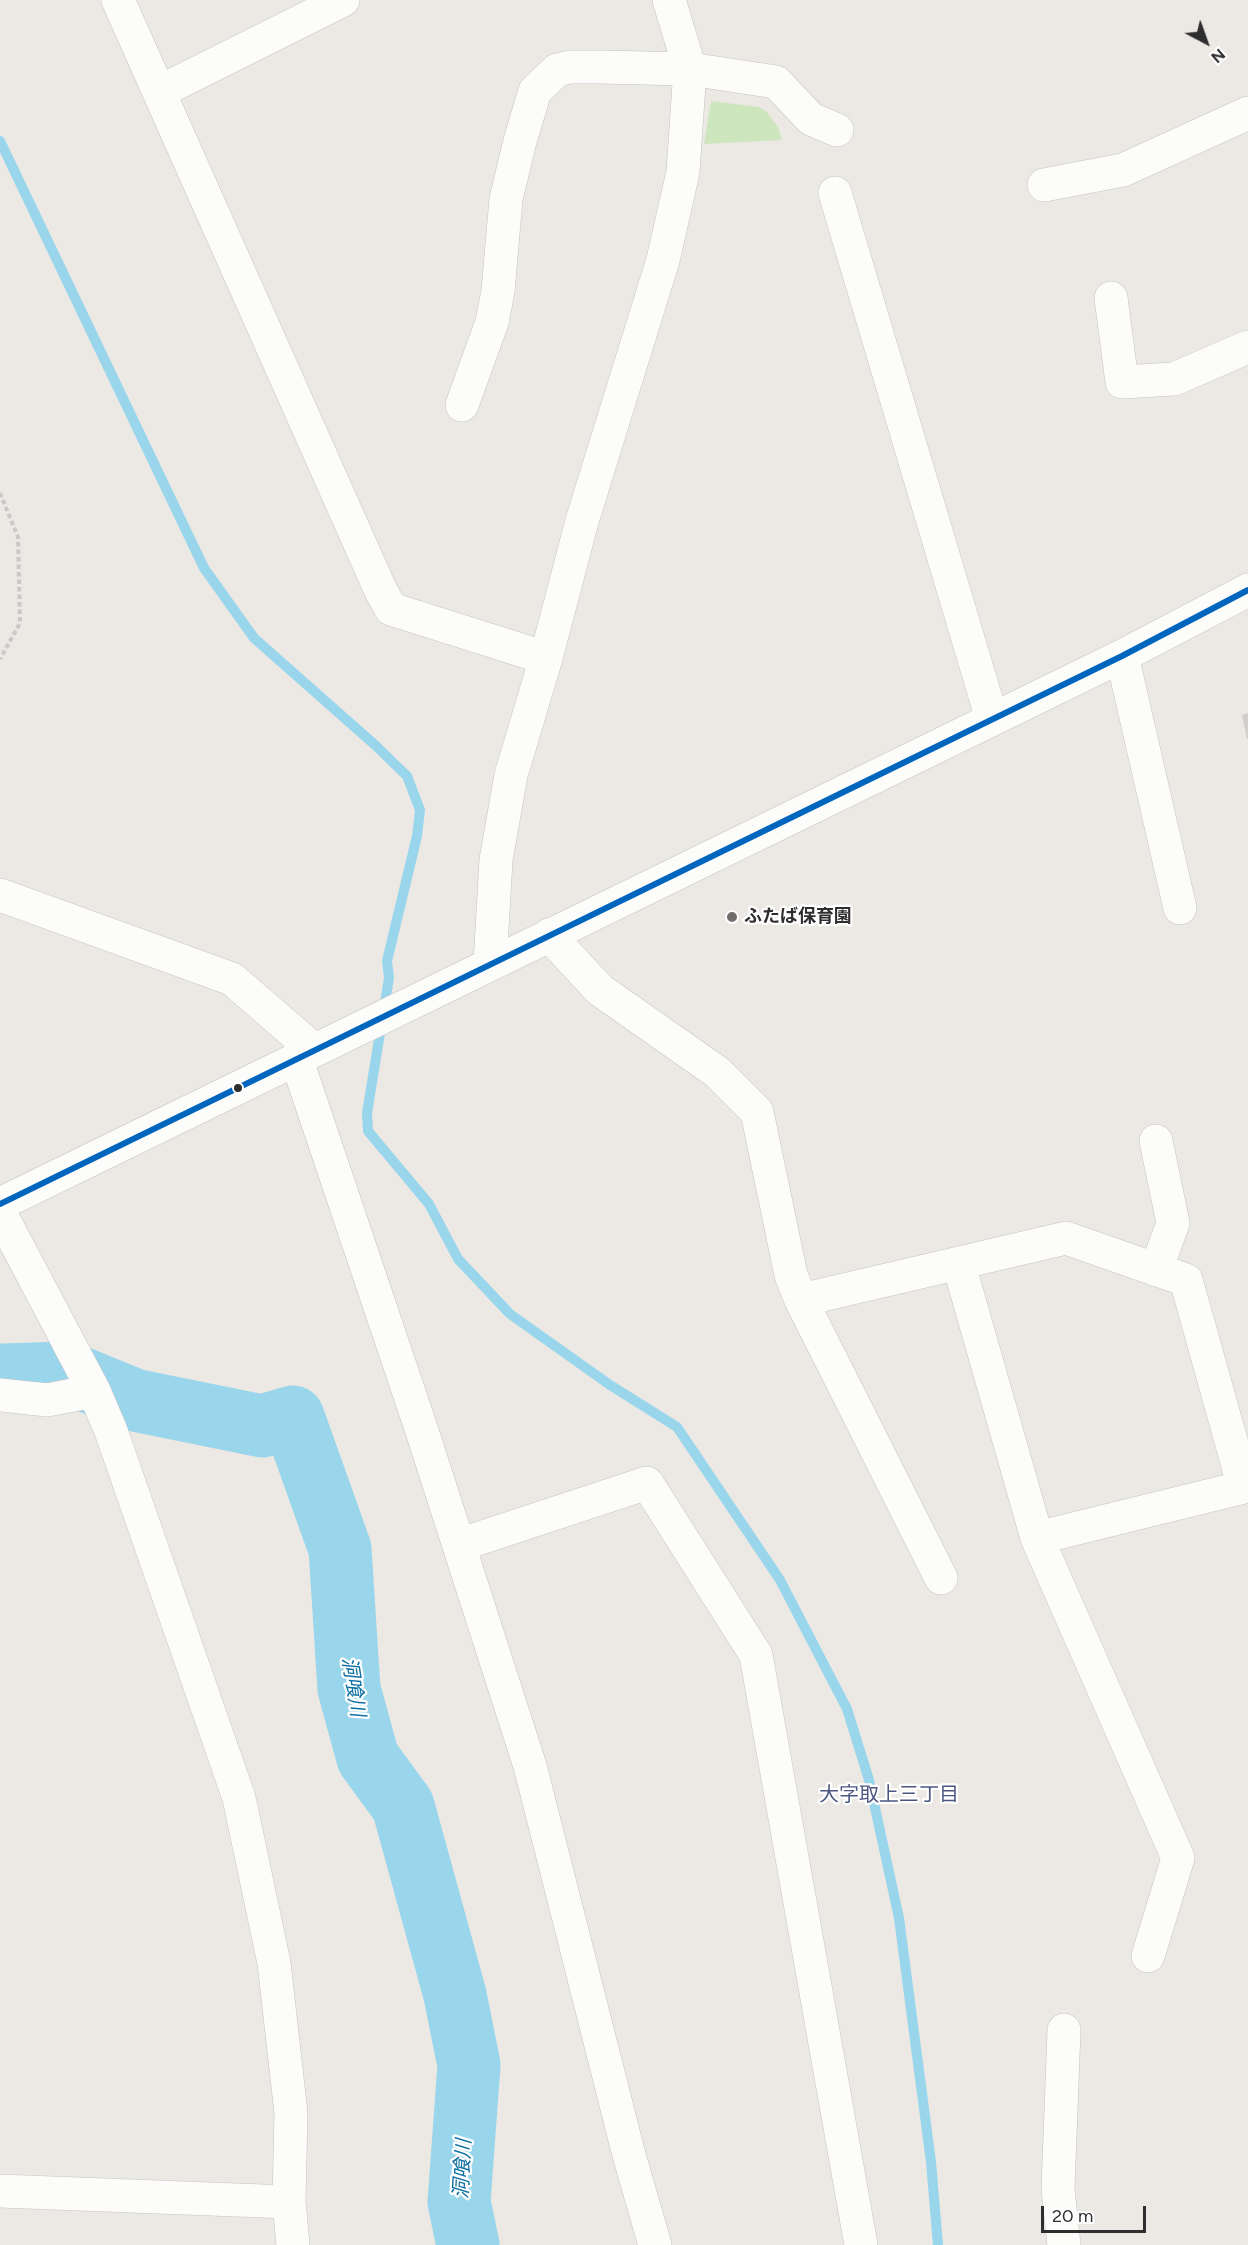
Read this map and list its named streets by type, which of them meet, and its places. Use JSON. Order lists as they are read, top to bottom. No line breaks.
{"districts":["大字取上三丁目"],"water":["洞喰川"],"places":["ふたば保育園"],"scale_bar":"20 m","north":"bottom right"}
